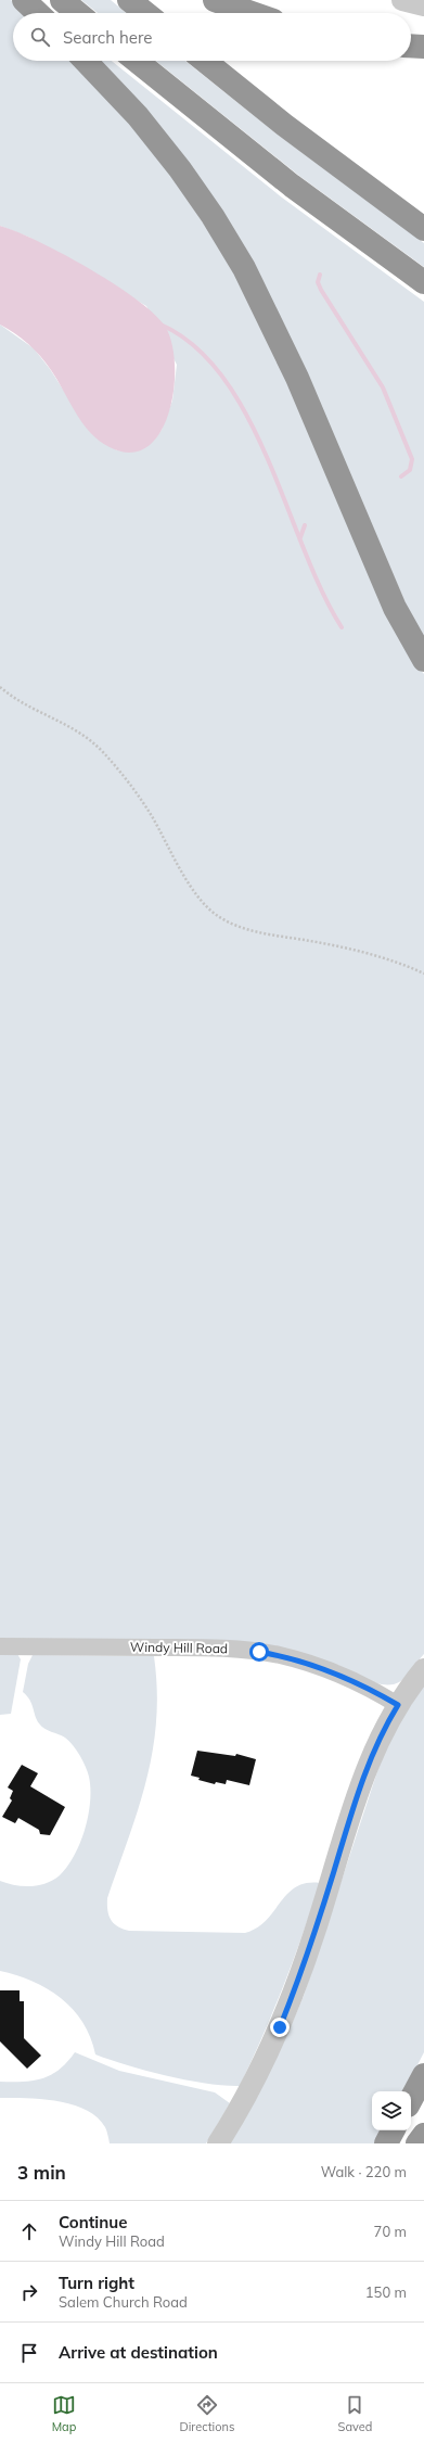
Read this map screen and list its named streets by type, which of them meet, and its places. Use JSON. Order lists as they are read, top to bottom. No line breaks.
{"streets":{"street":["Windy Hill Road"]},"page":{"search":"Search here","heading":["3 min","Walk · 220 m"],"list":[["Continue","Windy Hill Road","70 m"],["Turn right","Salem Church Road","150 m"],"Arrive at destination"],"nav":["Map","Directions","Saved"]}}
